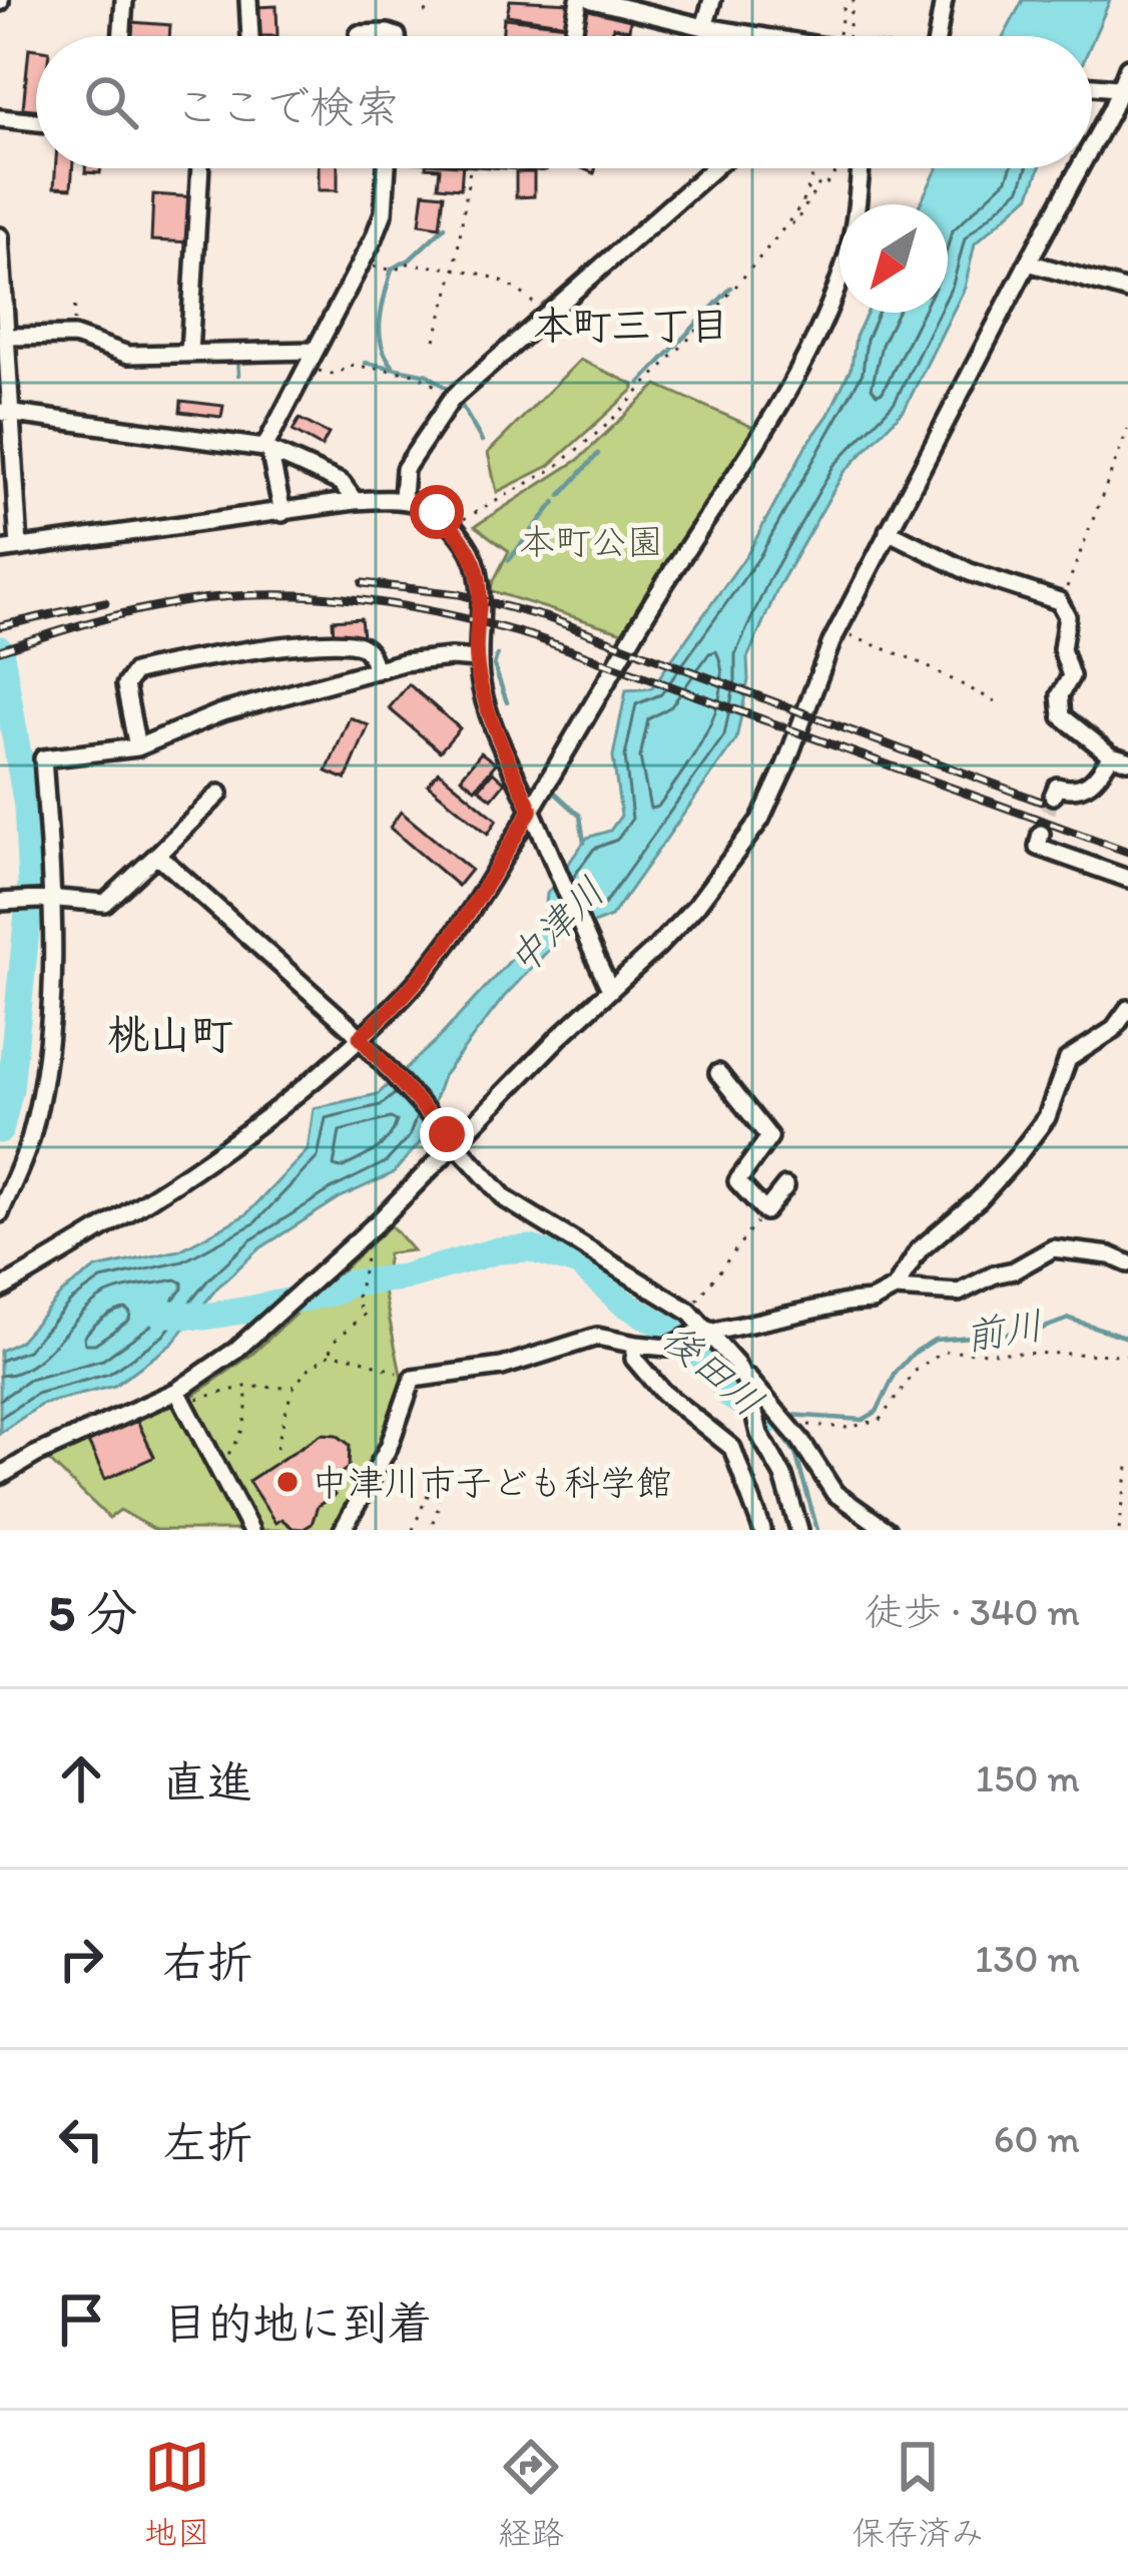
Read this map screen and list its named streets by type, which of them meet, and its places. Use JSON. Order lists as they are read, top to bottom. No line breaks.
{"districts":["本町三丁目","桃山町"],"water":["中津川","前川","後田川"],"parks":["本町公園"],"places":["中津川市子ども科学館"],"north":"bottom left","page":{"search":"ここで検索","heading":["5 分","徒歩 · 340 m"],"list":[["直進","150 m"],["右折","130 m"],["左折","60 m"],"目的地に到着"],"nav":["地図","経路","保存済み"]}}
